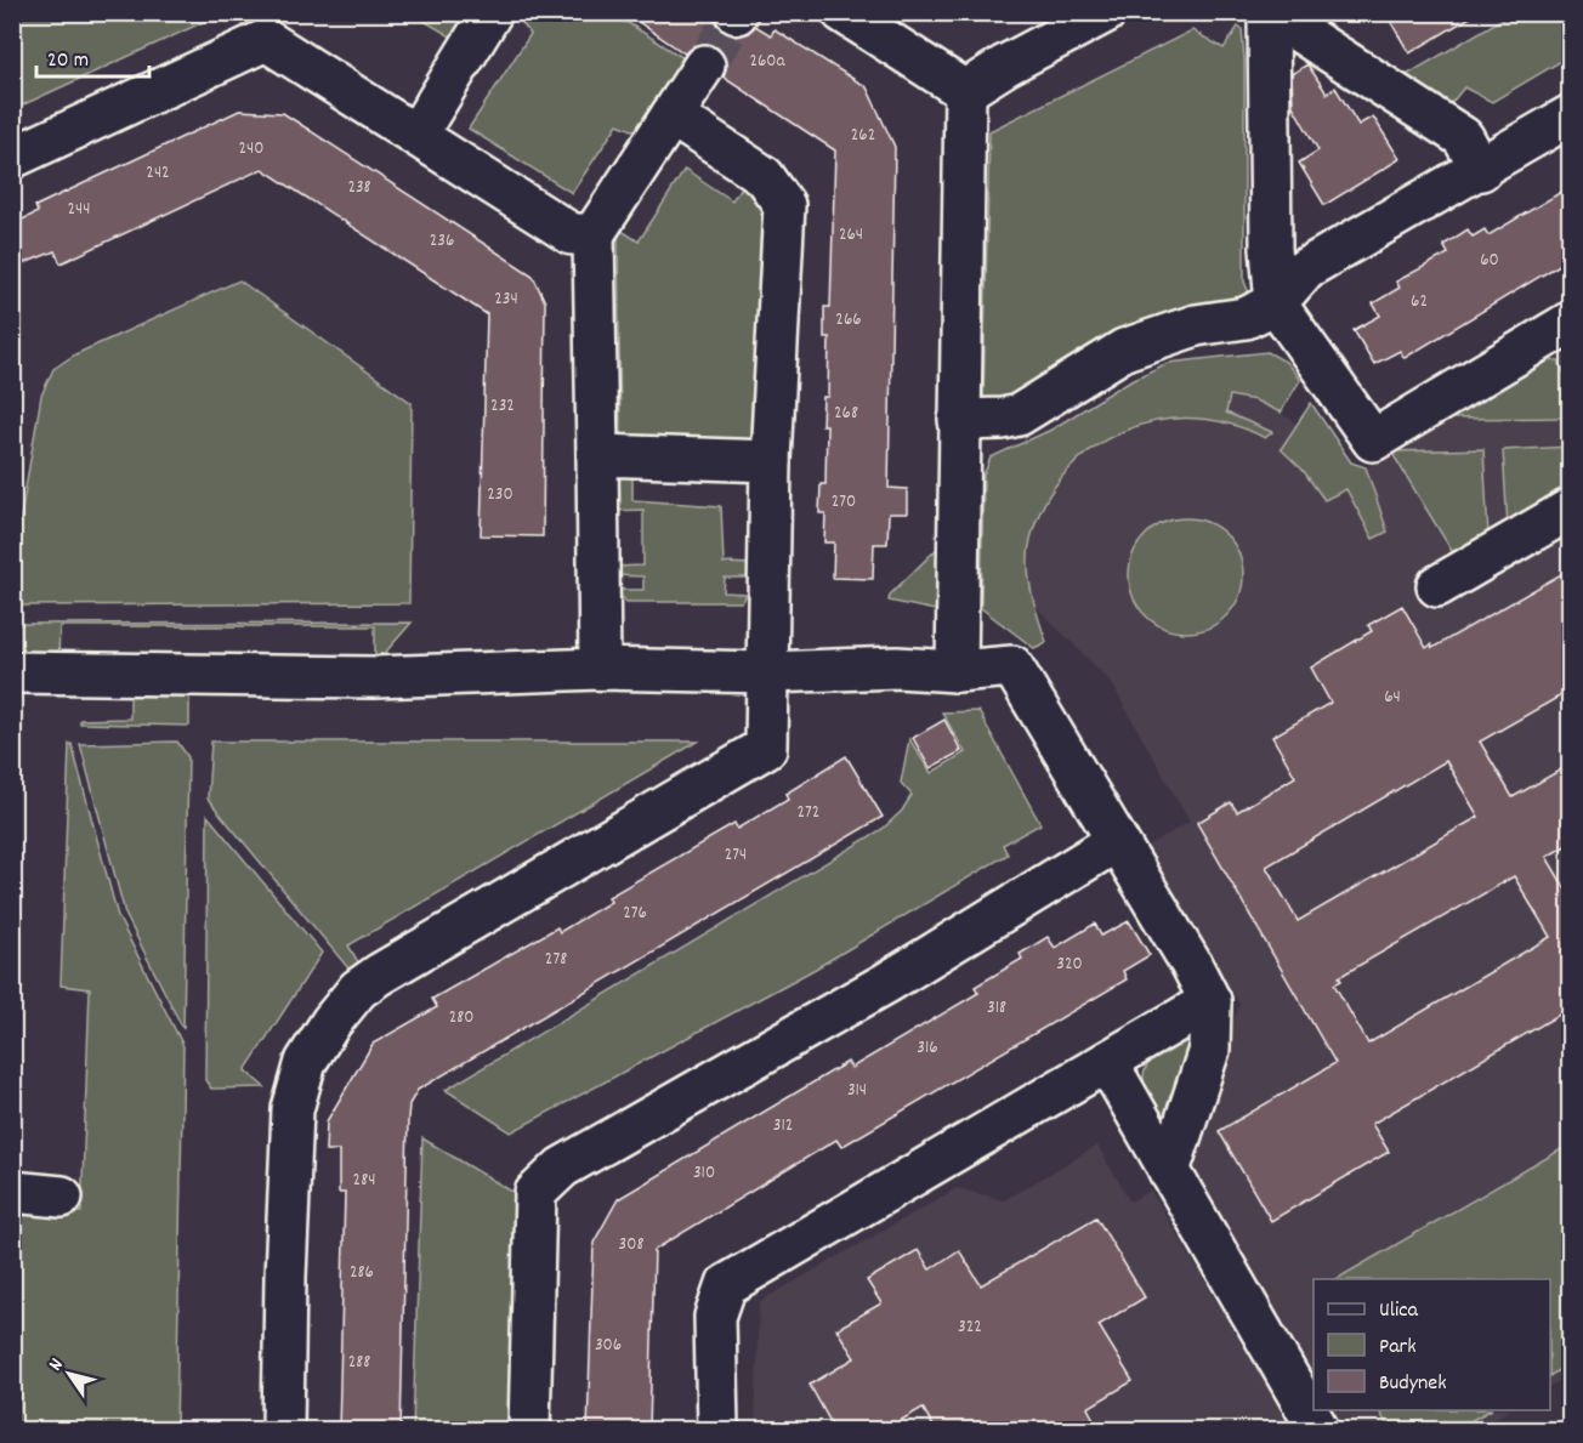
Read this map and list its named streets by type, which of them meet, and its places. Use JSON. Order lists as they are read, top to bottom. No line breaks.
{"house_numbers":["260a","262","240","242","238","244","264","236","60","234","62","266","232","268","230","270","64","272","274","276","278","320","318","280","316","314","312","310","284","308","286","322","306","288"],"legend":["Ulica","Park","Budynek"],"scale_bar":"20 m","north":"top left"}
